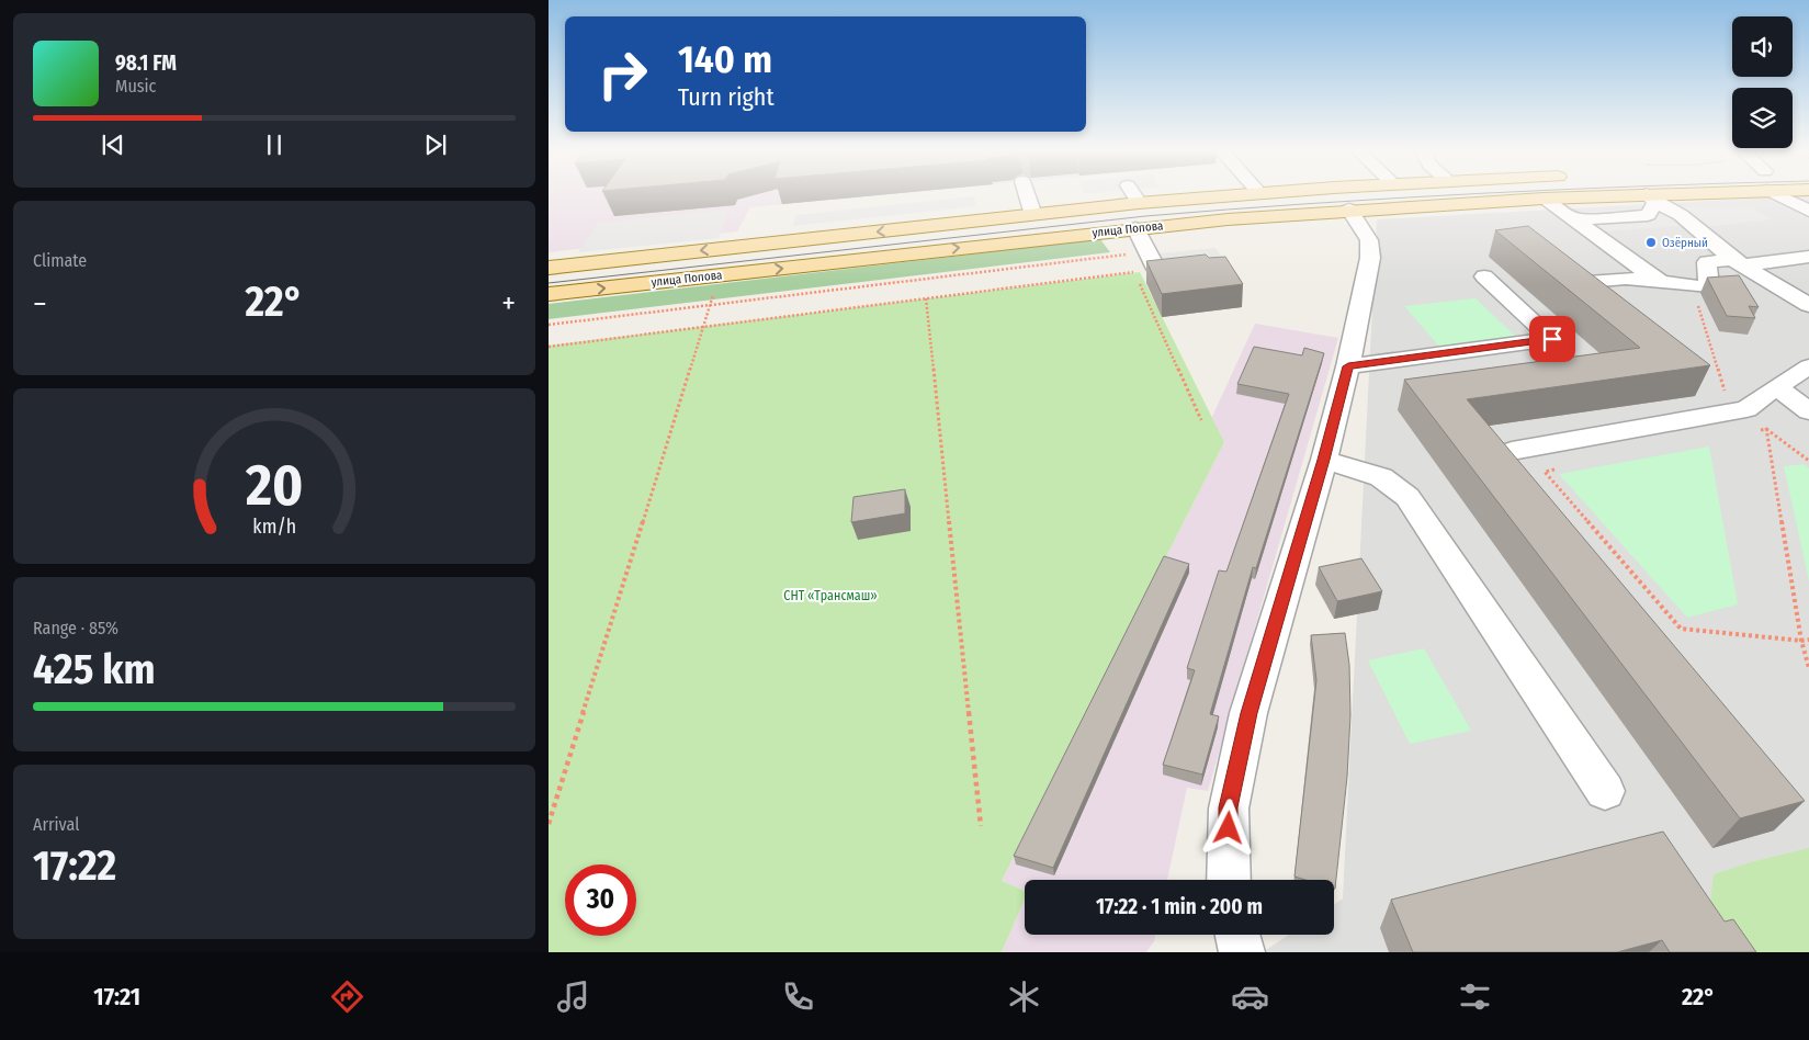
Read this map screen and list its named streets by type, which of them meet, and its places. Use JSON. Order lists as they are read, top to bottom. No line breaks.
{"streets":{"main road":["улица Попова"]},"parks":["СНТ «Трансмаш»"],"places":["Озёрный"],"page":{"turn":["140 m","Turn right"],"song":["98.1 FM","Music"],"tile":["Climate",["Range · 85%","425 km"],["Arrival","17:22"]],"heat":["−","22°","+"],"limit":"30","trip":"17:22 · 1 min · 200 m","tabs":["17:21","22°"],"gauge":["20","km/h"]}}
